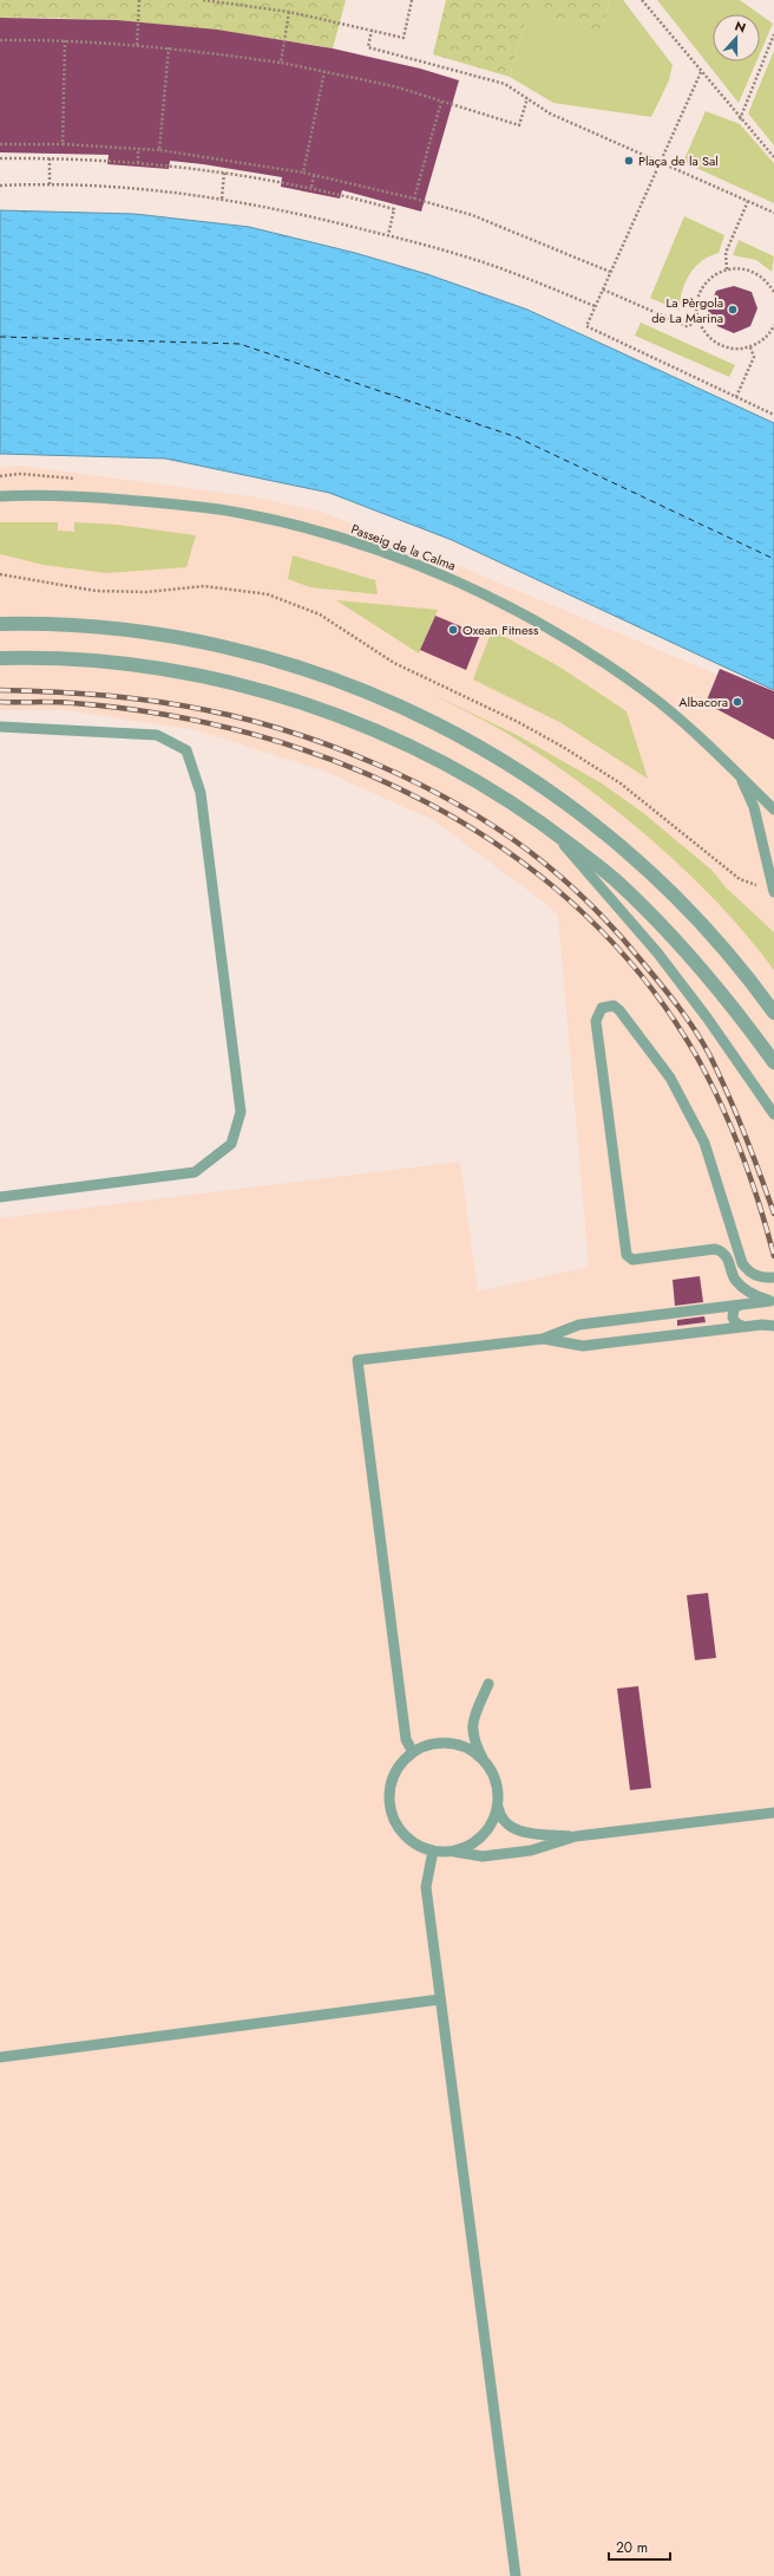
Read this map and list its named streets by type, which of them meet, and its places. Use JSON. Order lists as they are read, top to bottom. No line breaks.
{"streets":{"lane":["Passeig de la Calma"]},"places":["Plaça de la Sal","La Pèrgola de La Marina","Oxean Fitness","Albacora"],"scale_bar":"20 m","north":"top"}
